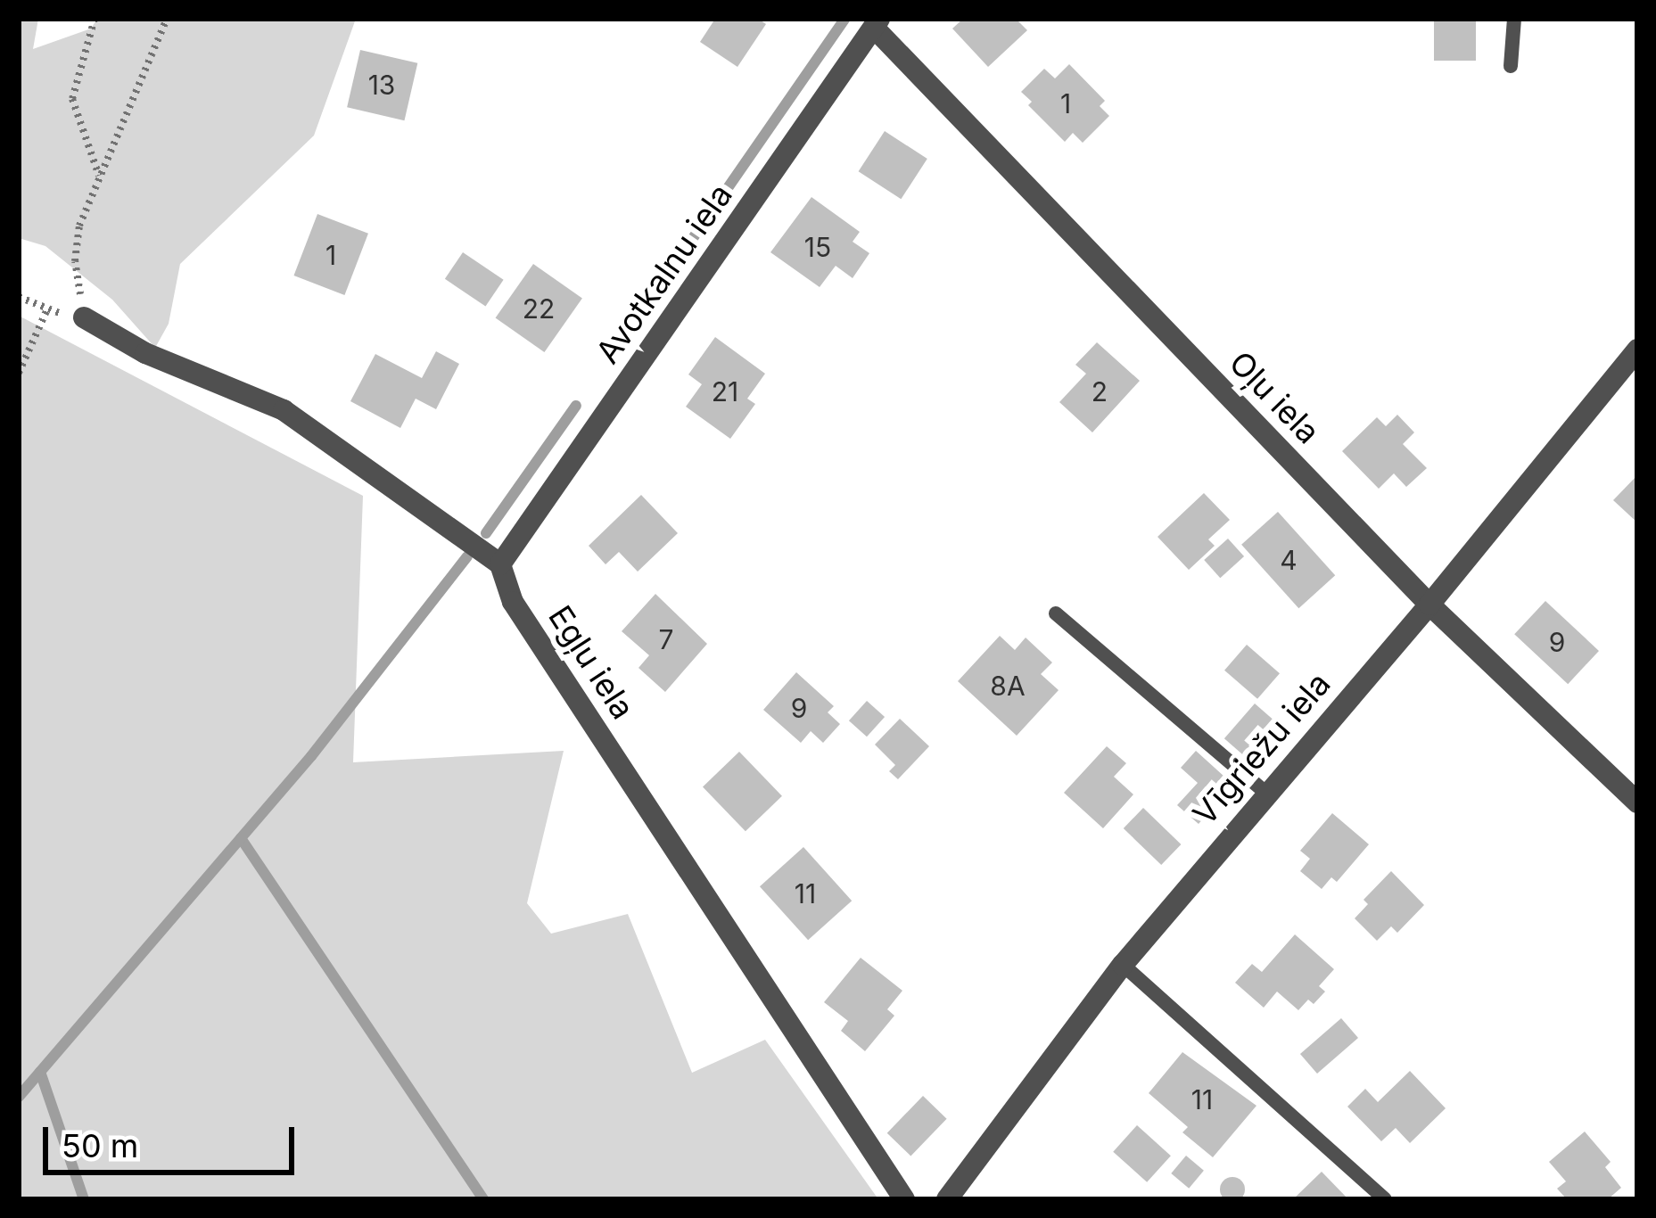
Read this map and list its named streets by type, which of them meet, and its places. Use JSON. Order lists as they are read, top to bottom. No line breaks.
{"streets":{"street":["Avotkalnu iela","Oļu iela","Egļu iela","Vīgriežu iela"]},"crossings":[["Avotkalnu iela","Oļu iela"],["Avotkalnu iela","Egļu iela"],["Oļu iela","Vīgriežu iela"]],"house_numbers":["13","1","15","1","22","21","2","4","7","9","8A","9","11","11"],"scale_bar":"50 m"}
